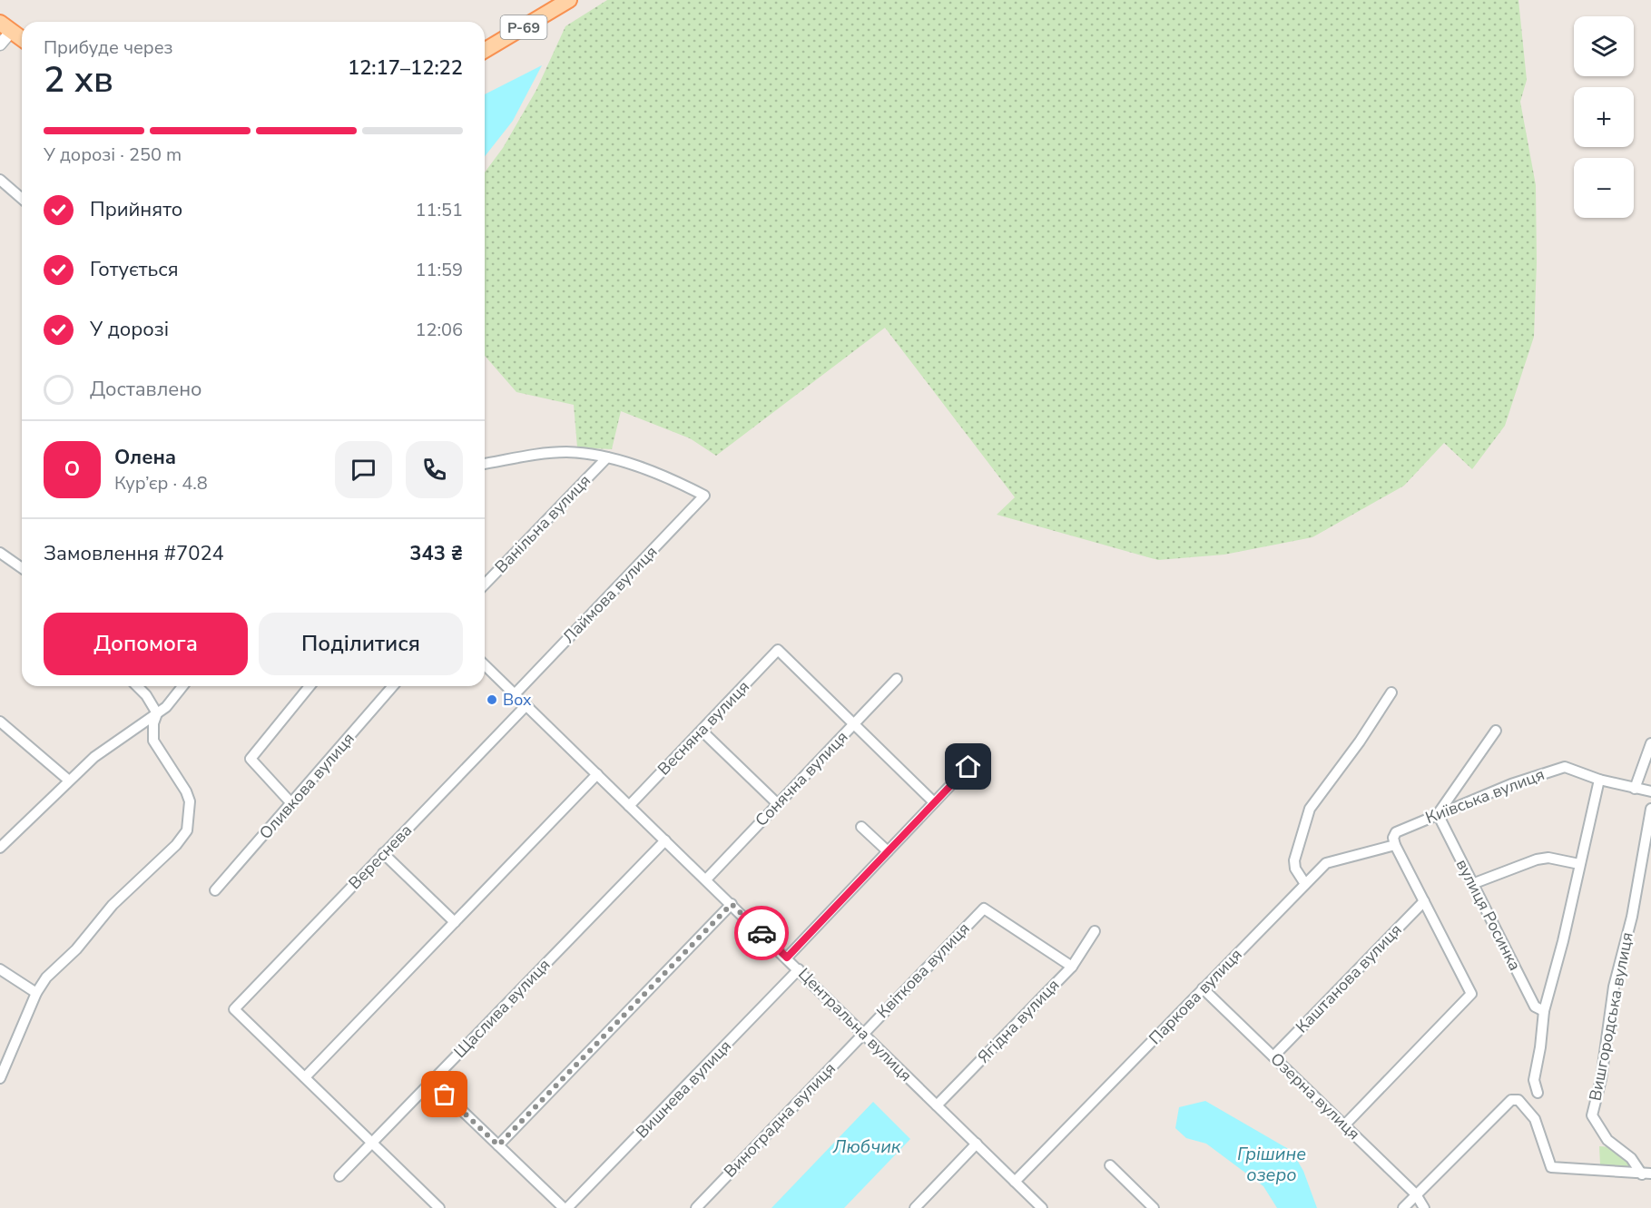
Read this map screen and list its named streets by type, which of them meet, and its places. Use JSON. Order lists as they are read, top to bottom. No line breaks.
{"streets":{"main road":["Р-69"],"street":["Ванільна вулиця","Лаймова вулиця","Весняна вулиця","Сонячна вулиця","Оливкова вулиця","Київська вулиця","Вереснева","вулиця Росинка","Квіткова вулиця","Каштанова вулиця","Паркова вулиця","Щаслива вулиця","Вишгородська вулиця","Ягідна вулиця","Центральна вулиця","Вишнева вулиця","Озерна вулиця","Виноградна вулиця"]},"crossings":[["Ванільна вулиця","Лаймова вулиця"],["Лаймова вулиця","Центральна вулиця"],["Весняна вулиця","Сонячна вулиця"],["Весняна вулиця","Центральна вулиця"],["Сонячна вулиця","Центральна вулиця"],["Київська вулиця","вулиця Росинка"],["Київська вулиця","Паркова вулиця"],["Вереснева","Центральна вулиця"],["Квіткова вулиця","Ягідна вулиця"],["Квіткова вулиця","Центральна вулиця"],["Квіткова вулиця","Виноградна вулиця"],["Каштанова вулиця","Озерна вулиця"],["Паркова вулиця","Центральна вулиця"],["Паркова вулиця","Озерна вулиця"],["Щаслива вулиця","Центральна вулиця"],["Ягідна вулиця","Центральна вулиця"],["Центральна вулиця","Вишнева вулиця"],["Центральна вулиця","Виноградна вулиця"]],"water":["Любчик","Грішине озеро"],"places":["Box"],"page":{"map_buttons":["+","−"],"heading":["2 хв","Прибуде через","12:17–12:22"],"panel":["Олена","Кур’єр · 4.8","Замовлення #7024","343 ₴"],"bar":"У дорозі · 250 m","list":[["Прийнято","11:51"],["Готується","11:59"],["У дорозі","12:06"],"Доставлено"],"round":"О","buttons":["Допомога","Поділитися"]}}
